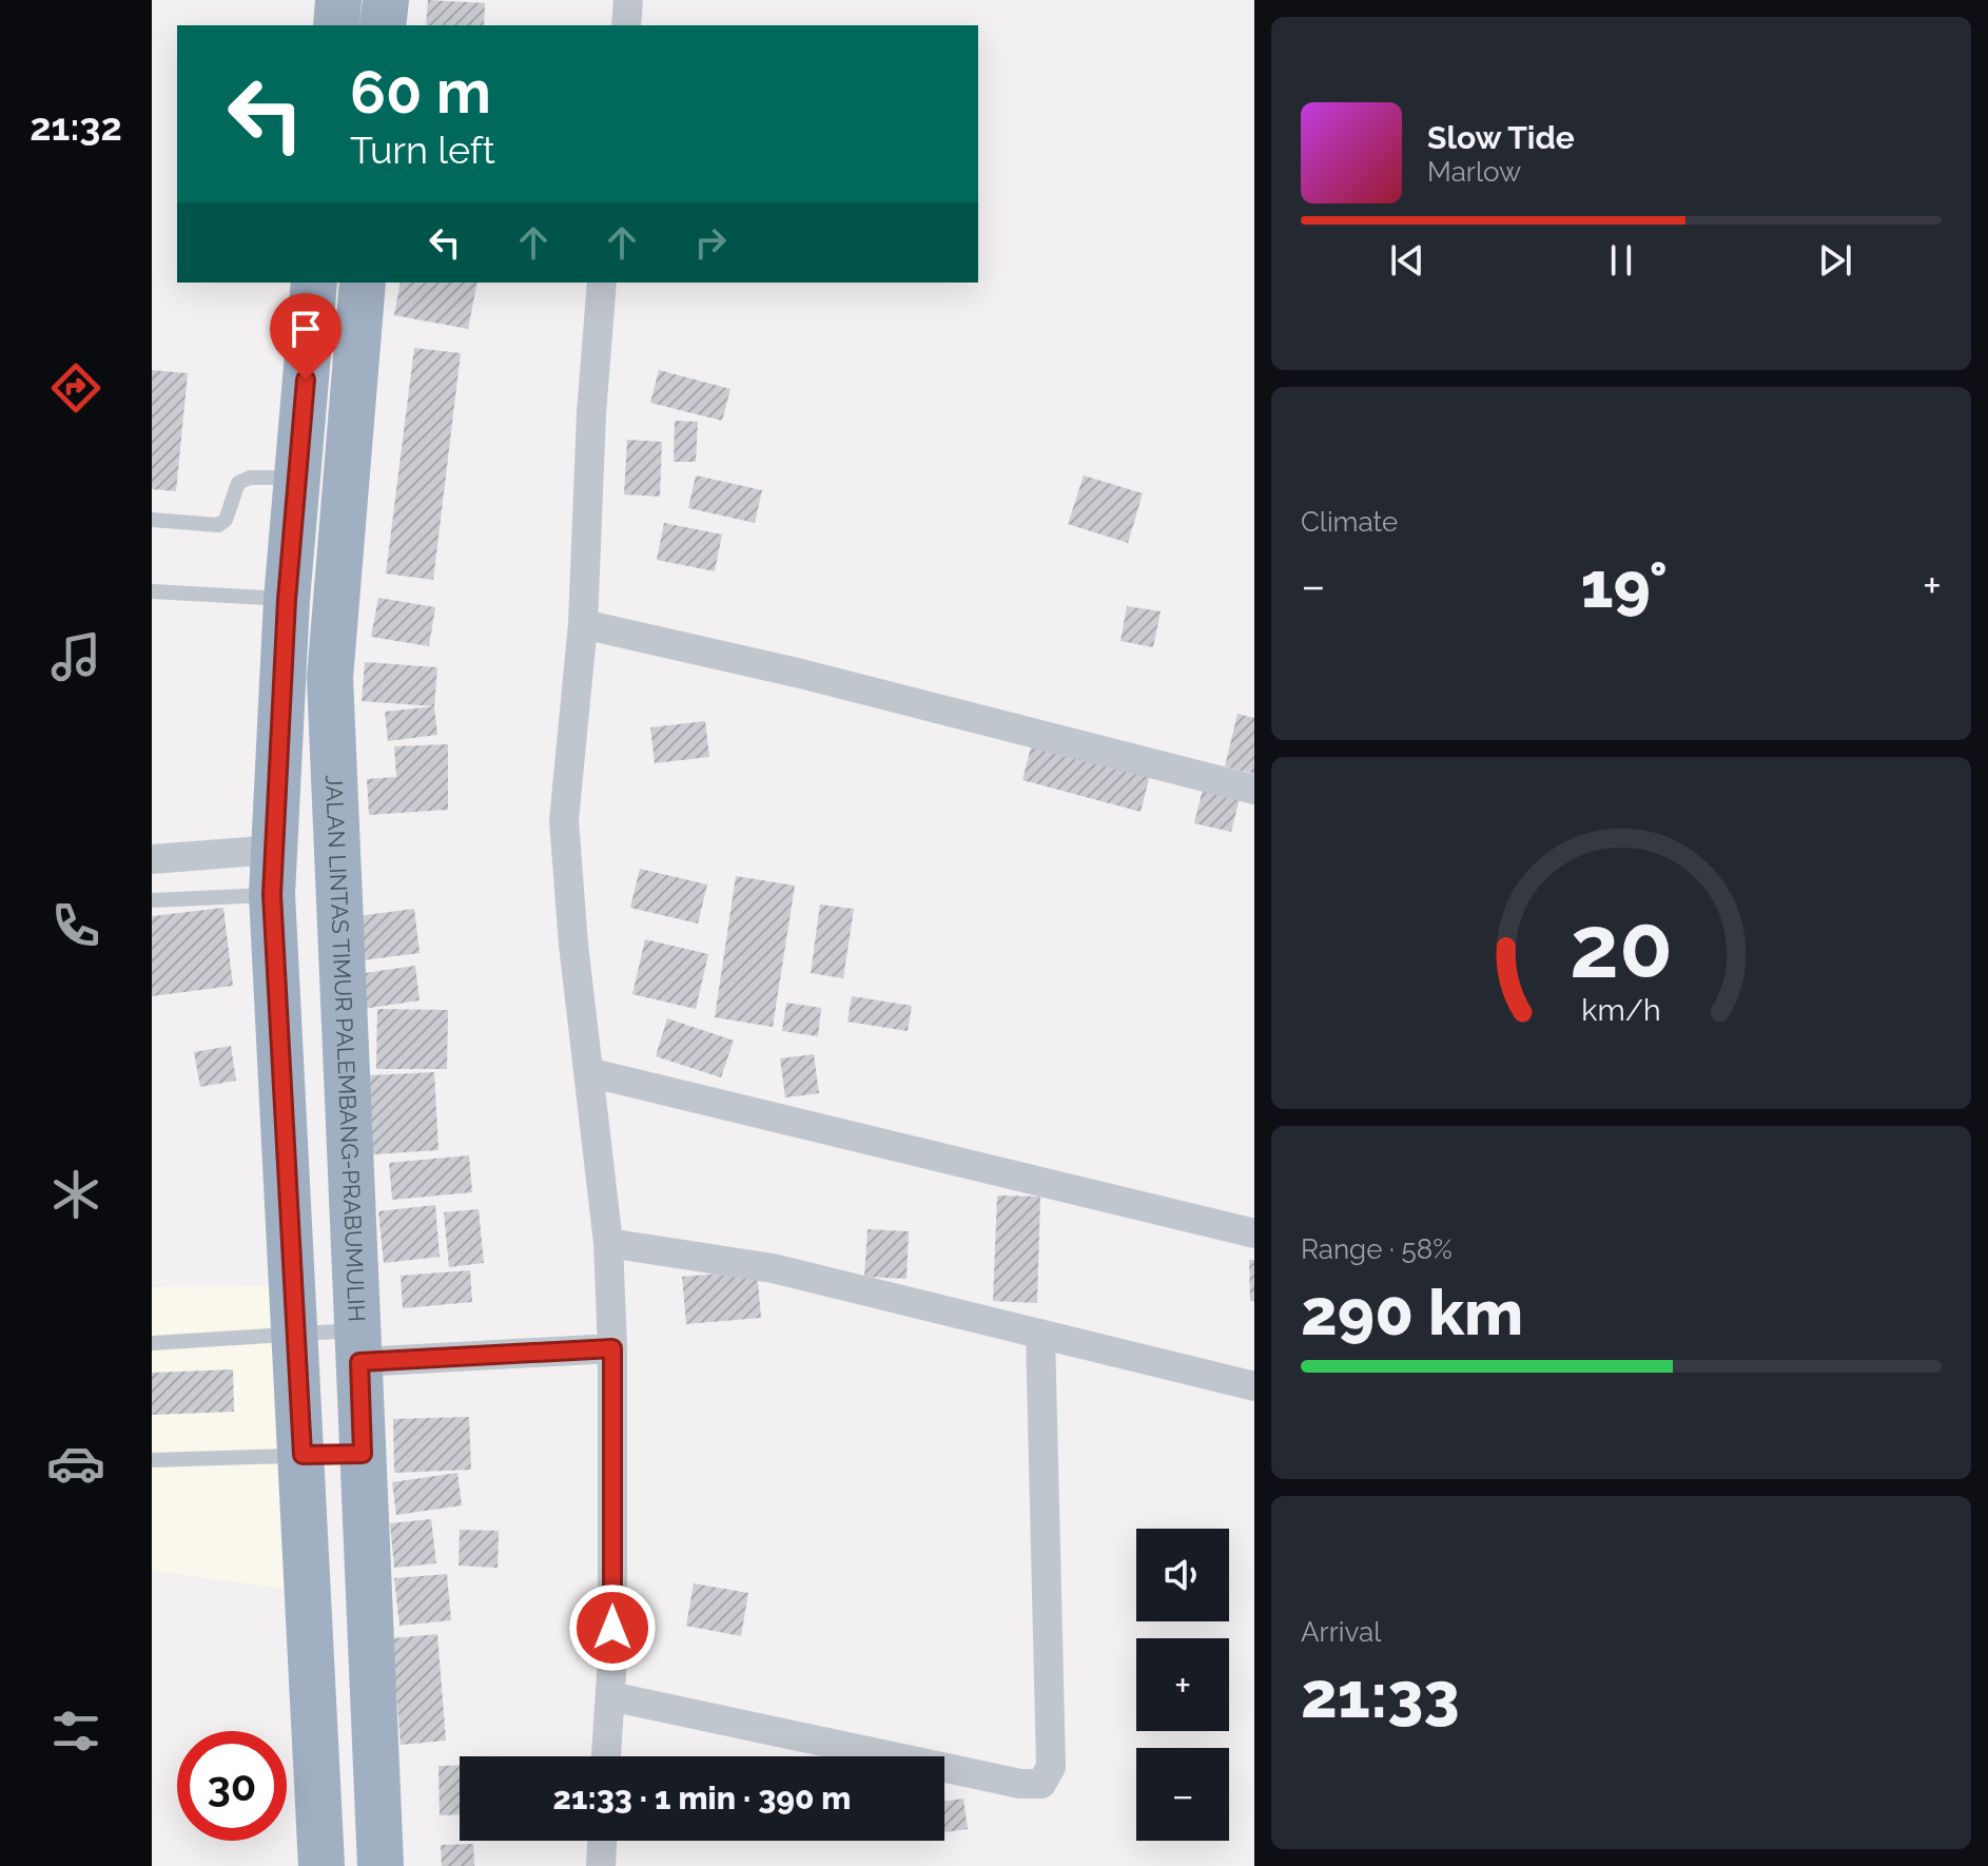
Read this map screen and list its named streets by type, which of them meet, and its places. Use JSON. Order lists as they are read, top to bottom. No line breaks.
{"streets":{"highway":["JALAN LINTAS TIMUR PALEMBANG-PRABUMULIH"]},"page":{"tabs":"21:32","turn":["60 m","Turn left"],"song":["Slow Tide","Marlow"],"tile":["Climate",["Range · 58%","290 km"],["Arrival","21:33"]],"heat":["−","19°","+"],"map_buttons":["+","−"],"limit":"30","trip":"21:33 · 1 min · 390 m","gauge":["20","km/h"]}}
